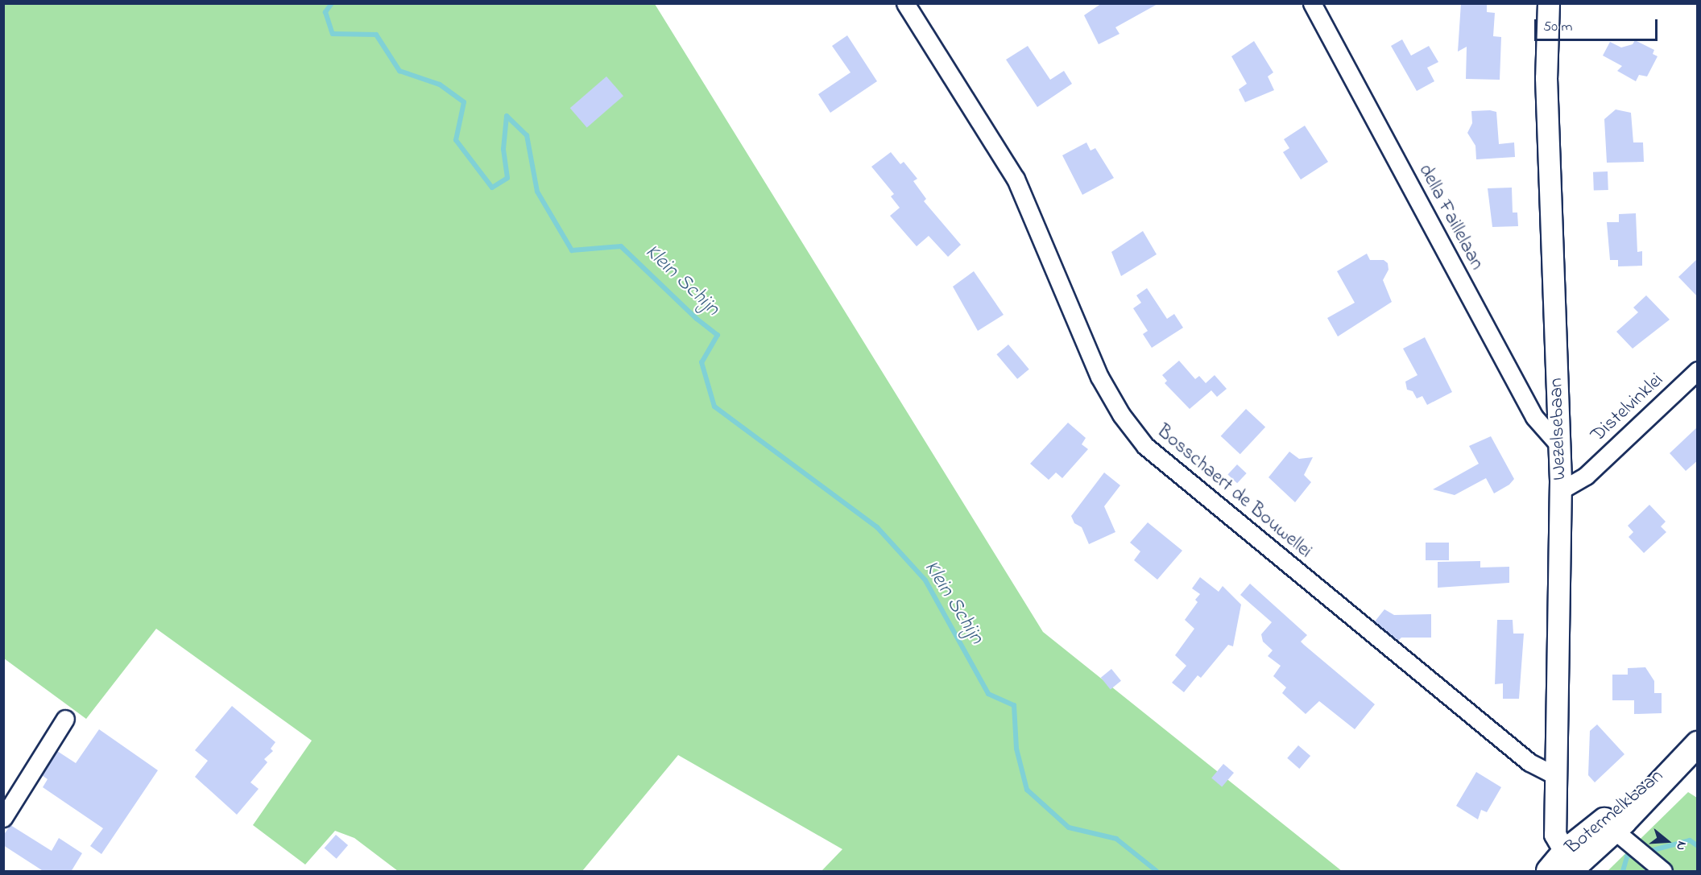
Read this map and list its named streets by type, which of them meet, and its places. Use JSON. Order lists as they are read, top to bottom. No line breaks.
{"streets":{"main road":["Botermelkbaan"],"street":["della Faillelaan","Distelvinklei","Wezelsebaan","Bosschaert de Bouwellei"]},"crossings":[["della Faillelaan","Wezelsebaan"],["Distelvinklei","Wezelsebaan"],["Wezelsebaan","Bosschaert de Bouwellei"],["Wezelsebaan","Botermelkbaan"]],"water":["Klein Schijn"],"scale_bar":"50 m","north":"right"}
